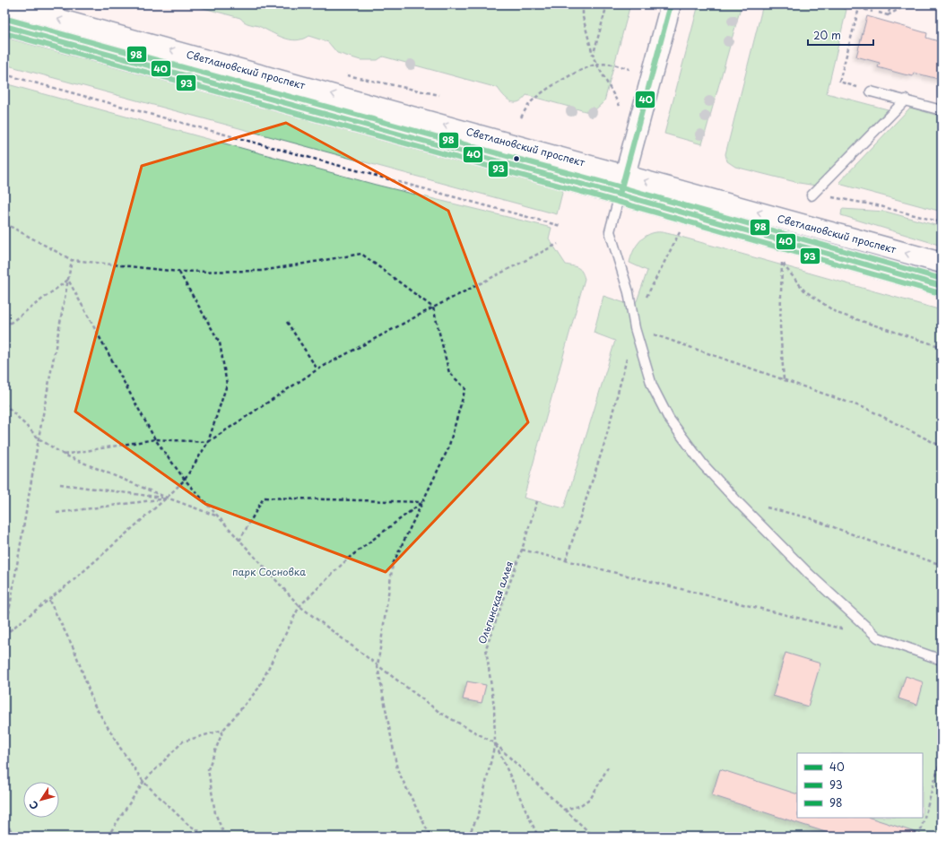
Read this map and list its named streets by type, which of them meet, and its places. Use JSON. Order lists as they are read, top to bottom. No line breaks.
{"streets":{"main road":["Светлановский проспект"],"path":["Ольгинская аллея"]},"parks":["парк Сосновка"],"lines":["transit line 40","transit line 98","transit line 93"],"legend":["40","93","98"],"scale_bar":"20 m","north":"bottom left"}
